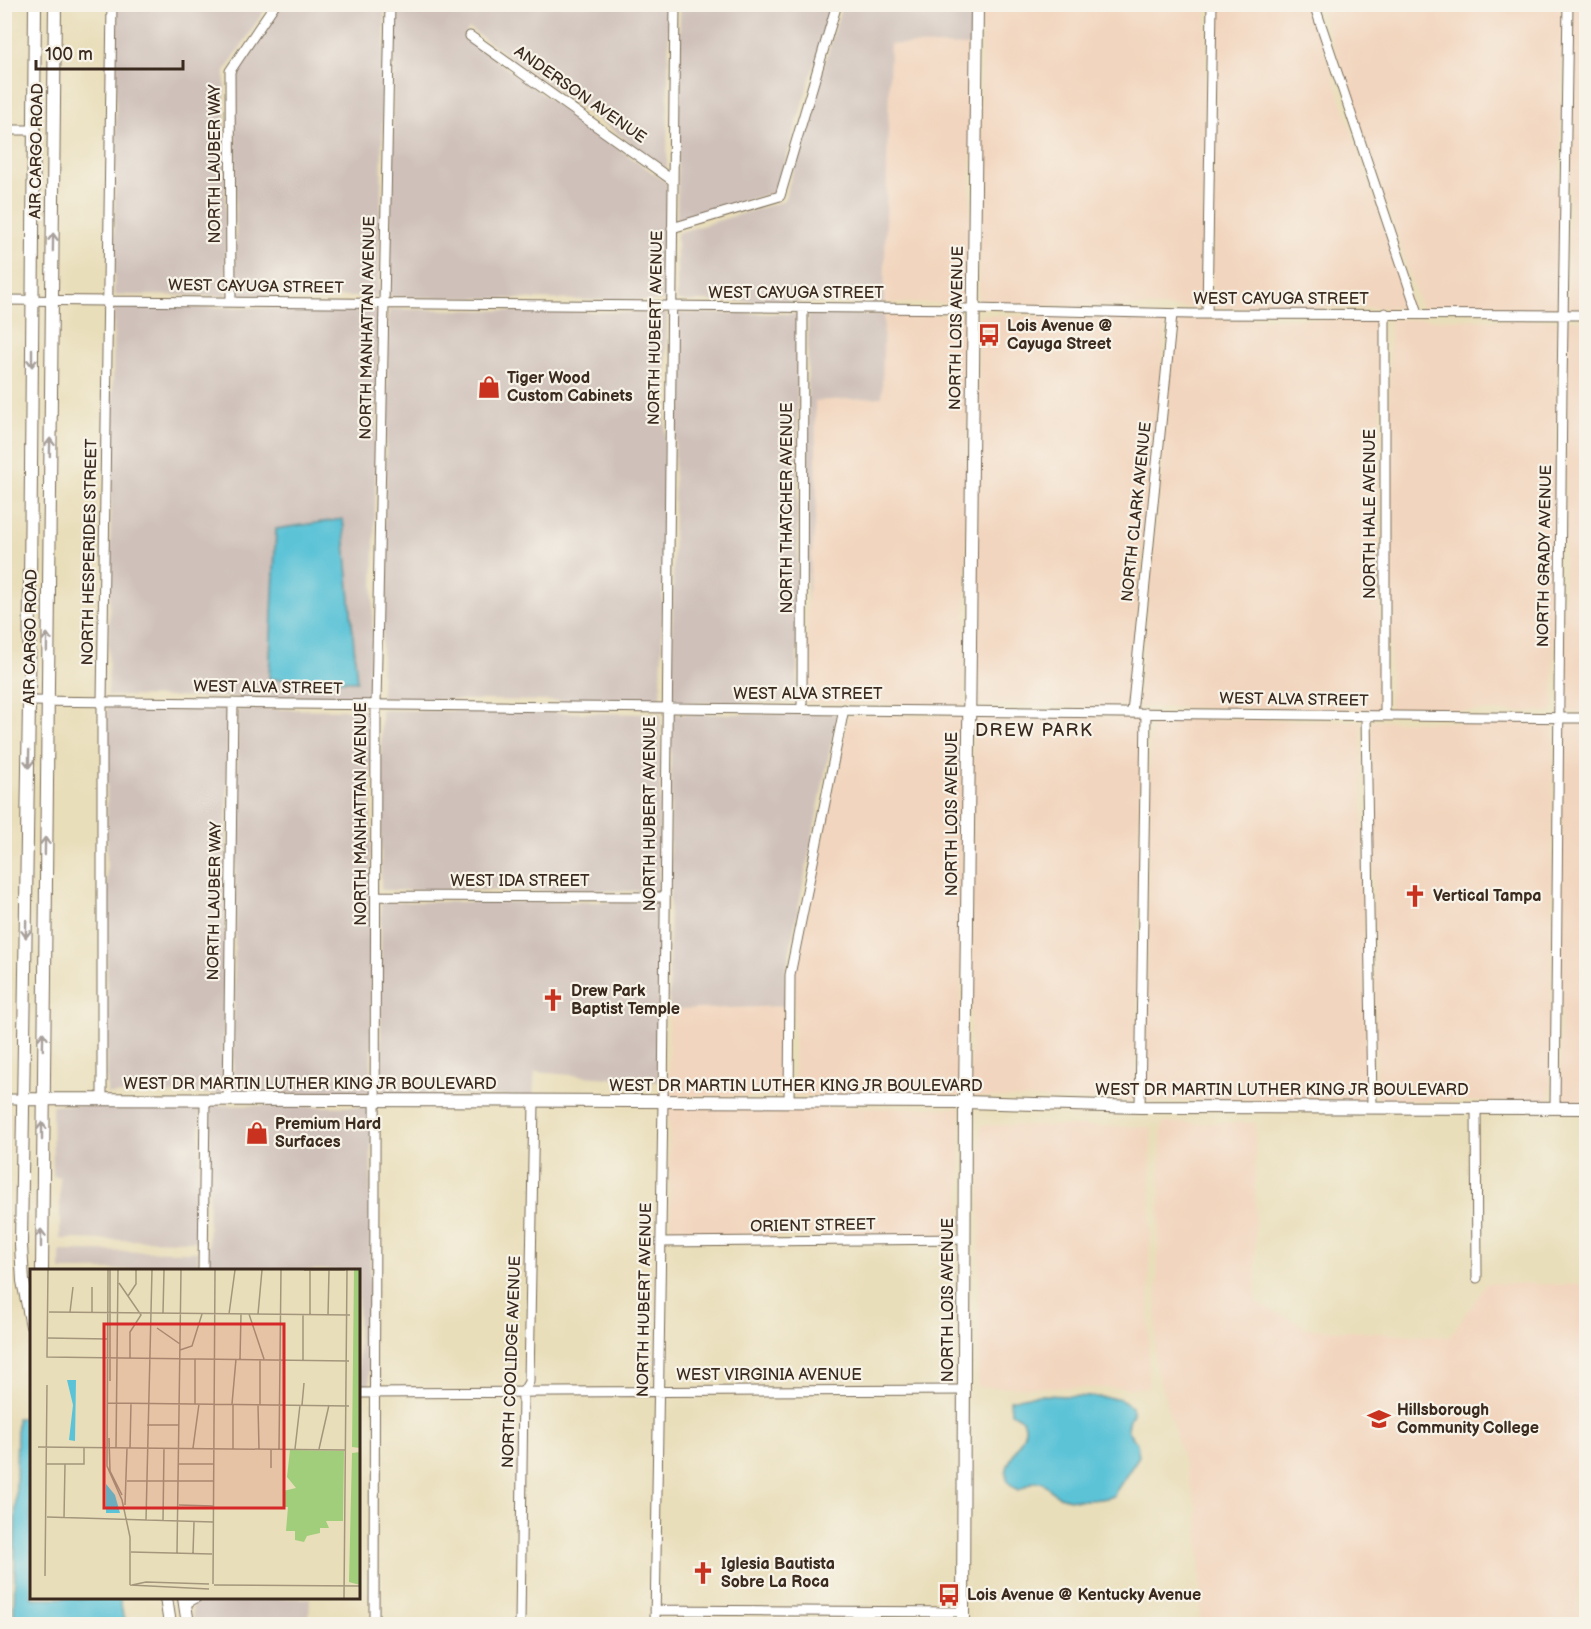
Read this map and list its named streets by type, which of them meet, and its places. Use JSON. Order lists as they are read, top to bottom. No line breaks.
{"streets":{"street":["ANDERSON AVENUE","AIR CARGO ROAD","NORTH LAUBER WAY","WEST CAYUGA STREET","NORTH MANHATTAN AVENUE","NORTH HUBERT AVENUE","NORTH LOIS AVENUE","NORTH THATCHER AVENUE","NORTH CLARK AVENUE","NORTH HALE AVENUE","NORTH HESPERIDES STREET","NORTH GRADY AVENUE","WEST ALVA STREET","WEST IDA STREET","WEST DR MARTIN LUTHER KING JR BOULEVARD","ORIENT STREET","NORTH COOLIDGE AVENUE","WEST VIRGINIA AVENUE"]},"crossings":[["ANDERSON AVENUE","NORTH HUBERT AVENUE"],["AIR CARGO ROAD","WEST CAYUGA STREET"],["AIR CARGO ROAD","WEST ALVA STREET"],["AIR CARGO ROAD","WEST DR MARTIN LUTHER KING JR BOULEVARD"],["NORTH LAUBER WAY","WEST CAYUGA STREET"],["NORTH LAUBER WAY","WEST ALVA STREET"],["NORTH LAUBER WAY","WEST DR MARTIN LUTHER KING JR BOULEVARD"],["WEST CAYUGA STREET","NORTH MANHATTAN AVENUE"],["WEST CAYUGA STREET","NORTH HUBERT AVENUE"],["WEST CAYUGA STREET","NORTH LOIS AVENUE"],["WEST CAYUGA STREET","NORTH THATCHER AVENUE"],["WEST CAYUGA STREET","NORTH CLARK AVENUE"],["WEST CAYUGA STREET","NORTH HALE AVENUE"],["WEST CAYUGA STREET","NORTH HESPERIDES STREET"],["WEST CAYUGA STREET","NORTH GRADY AVENUE"],["NORTH MANHATTAN AVENUE","WEST ALVA STREET"],["NORTH MANHATTAN AVENUE","WEST IDA STREET"],["NORTH MANHATTAN AVENUE","WEST DR MARTIN LUTHER KING JR BOULEVARD"],["NORTH MANHATTAN AVENUE","WEST VIRGINIA AVENUE"],["NORTH HUBERT AVENUE","WEST ALVA STREET"],["NORTH HUBERT AVENUE","WEST IDA STREET"],["NORTH HUBERT AVENUE","WEST DR MARTIN LUTHER KING JR BOULEVARD"],["NORTH HUBERT AVENUE","ORIENT STREET"],["NORTH HUBERT AVENUE","WEST VIRGINIA AVENUE"],["NORTH LOIS AVENUE","WEST ALVA STREET"],["NORTH LOIS AVENUE","WEST DR MARTIN LUTHER KING JR BOULEVARD"],["NORTH LOIS AVENUE","ORIENT STREET"],["NORTH LOIS AVENUE","WEST VIRGINIA AVENUE"],["NORTH THATCHER AVENUE","WEST ALVA STREET"],["NORTH CLARK AVENUE","WEST ALVA STREET"],["NORTH HALE AVENUE","WEST ALVA STREET"],["NORTH HESPERIDES STREET","WEST ALVA STREET"],["NORTH HESPERIDES STREET","WEST DR MARTIN LUTHER KING JR BOULEVARD"],["NORTH GRADY AVENUE","WEST ALVA STREET"],["NORTH GRADY AVENUE","WEST DR MARTIN LUTHER KING JR BOULEVARD"],["WEST DR MARTIN LUTHER KING JR BOULEVARD","NORTH COOLIDGE AVENUE"],["NORTH COOLIDGE AVENUE","WEST VIRGINIA AVENUE"]],"districts":["DREW PARK"],"places":{"bus stop":["Lois Avenue @ Cayuga Street","Lois Avenue @ Kentucky Avenue"],"shop":["Tiger Wood Custom Cabinets","Premium Hard Surfaces"],"church":["Vertical Tampa","Drew Park Baptist Temple","Iglesia Bautista Sobre La Roca"],"school or university":["Hillsborough Community College"]},"scale_bar":"100 m"}
